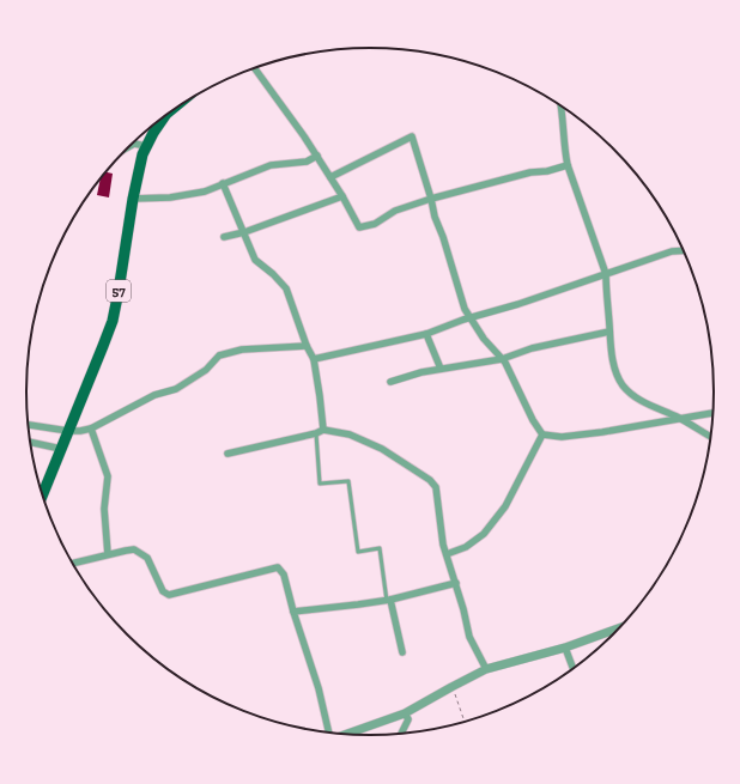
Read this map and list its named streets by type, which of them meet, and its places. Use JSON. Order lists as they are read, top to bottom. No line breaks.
{"streets":{"main road":["57"]}}
